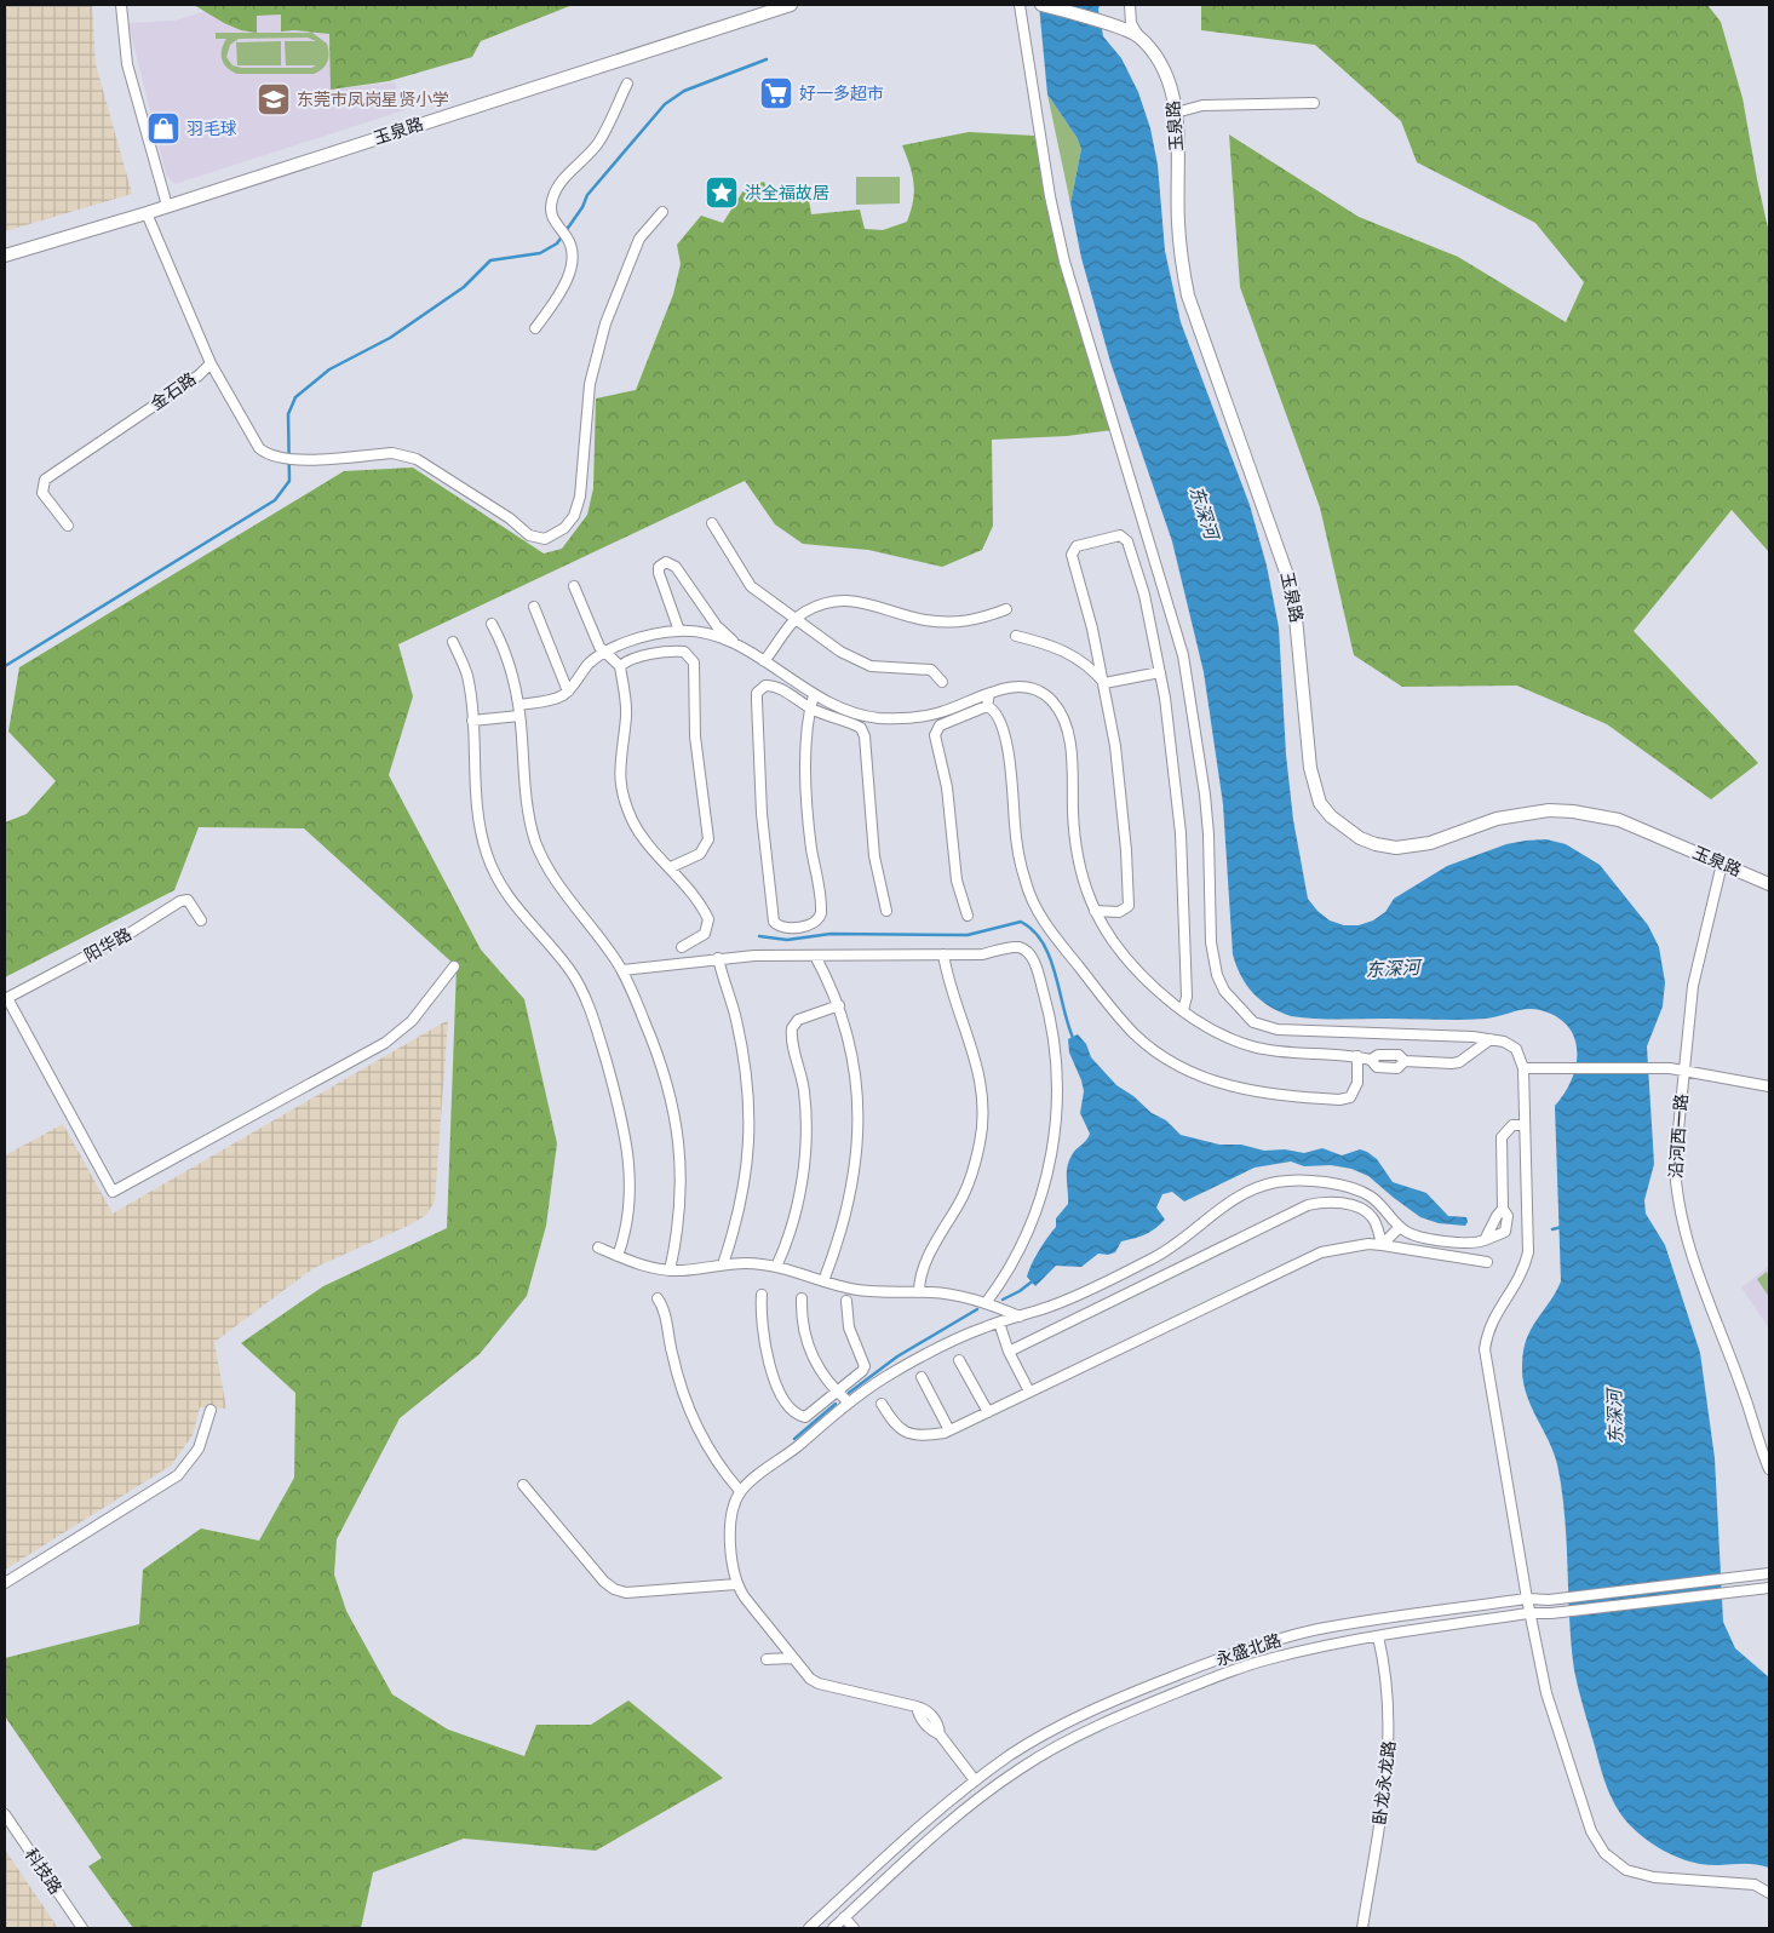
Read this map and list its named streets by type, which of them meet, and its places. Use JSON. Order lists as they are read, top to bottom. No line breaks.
{"streets":{"street":["玉泉路","金石路","阳华路","沿河西一路","永盛北路","卧龙永龙路","科技路"]},"crossings":[["玉泉路","金石路"],["玉泉路","沿河西一路"],["永盛北路","卧龙永龙路"]],"water":["东深河"],"places":{"supermarket":["好一多超市"],"school or university":["东莞市凤岗星贤小学"],"shop":["羽毛球"],"place":["洪全福故居"]}}
